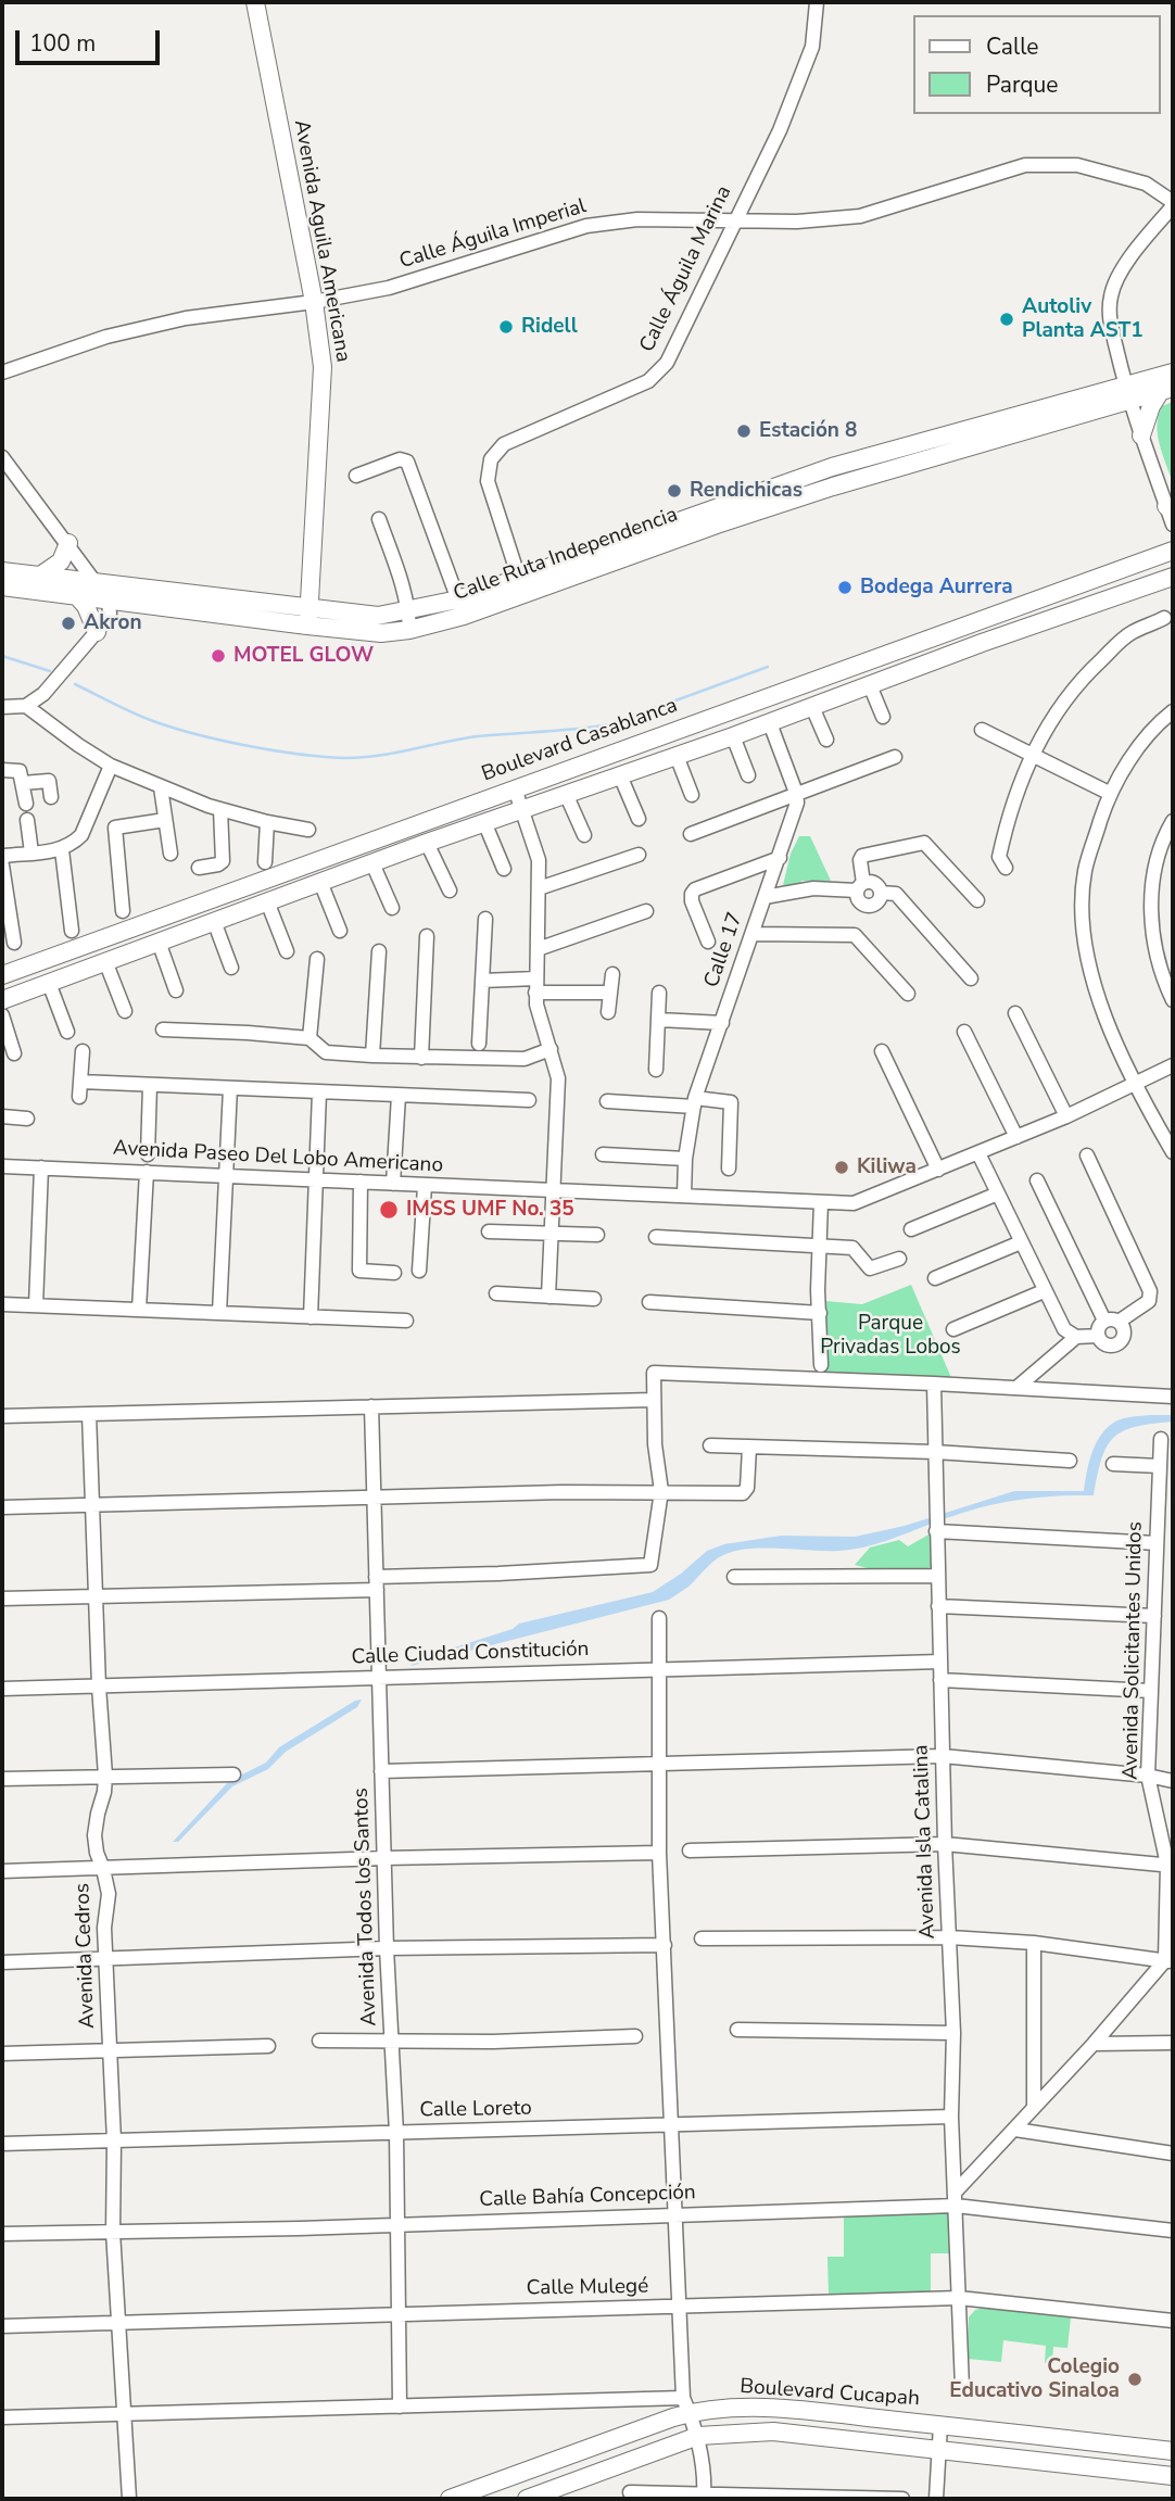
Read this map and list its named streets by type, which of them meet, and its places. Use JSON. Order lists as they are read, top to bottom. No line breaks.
{"streets":{"main road":["Avenida Aguila Americana","Calle Ruta Independencia","Boulevard Casablanca","Boulevard Cucapah"],"street":["Calle Águila Imperial","Calle Águila Marina","Calle 17","Avenida Paseo Del Lobo Americano","Avenida Solicitantes Unidos","Calle Ciudad Constitución","Avenida Isla Catalina","Avenida Todos los Santos","Avenida Cedros","Calle Loreto","Calle Bahía Concepción","Calle Mulegé"]},"crossings":[["Calle Águila Imperial","Avenida Aguila Americana"],["Calle Águila Imperial","Calle Águila Marina"],["Avenida Aguila Americana","Calle Ruta Independencia"],["Calle Águila Marina","Calle Ruta Independencia"],["Calle 17","Avenida Paseo Del Lobo Americano"],["Calle Ciudad Constitución","Avenida Isla Catalina"],["Calle Ciudad Constitución","Avenida Todos los Santos"],["Calle Ciudad Constitución","Avenida Cedros"],["Avenida Isla Catalina","Calle Loreto"],["Avenida Isla Catalina","Calle Bahía Concepción"],["Avenida Isla Catalina","Calle Mulegé"],["Avenida Todos los Santos","Calle Loreto"],["Avenida Todos los Santos","Calle Bahía Concepción"],["Avenida Todos los Santos","Calle Mulegé"],["Avenida Cedros","Calle Loreto"],["Avenida Cedros","Calle Bahía Concepción"],["Avenida Cedros","Calle Mulegé"]],"parks":["Parque Privadas Lobos"],"places":["Autoliv Planta AST1","Ridell","Estación 8","Rendichicas","Bodega Aurrera","Akron","MOTEL GLOW","Kiliwa","IMSS UMF No. 35","Colegio Educativo Sinaloa"],"legend":["Calle","Parque"],"scale_bar":"100 m"}
